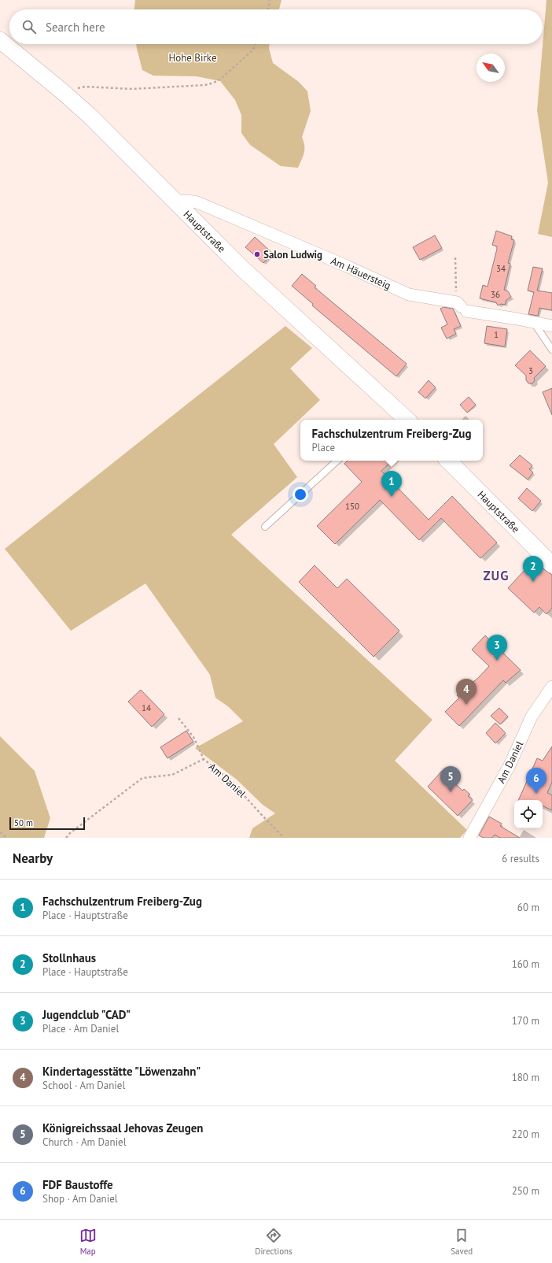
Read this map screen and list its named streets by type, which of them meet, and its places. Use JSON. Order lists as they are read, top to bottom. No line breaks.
{"streets":{"street":["Hauptstraße","Am Häuersteig","Am Daniel"]},"crossings":[["Hauptstraße","Am Häuersteig"]],"districts":["ZUG"],"parks":["Hohe Birke"],"places":["Salon Ludwig"],"house_numbers":["34","36","1","3","150","14"],"scale_bar":"50 m","north":"top left","page":{"search":"Search here","popup":["Fachschulzentrum Freiberg-Zug","Place"],"pins":["1","2","3","4","5","6"],"scale":"50 m","heading":["Nearby","6 results"],"list":[{"mark":"1","name":"Fachschulzentrum Freiberg-Zug","note":"Place · Hauptstraße","value":"60 m"},{"mark":"2","name":"Stollnhaus","note":"Place · Hauptstraße","value":"160 m"},{"mark":"3","name":"Jugendclub \"CAD\"","note":"Place · Am Daniel","value":"170 m"},{"mark":"4","name":"Kindertagesstätte \"Löwenzahn\"","note":"School · Am Daniel","value":"180 m"},{"mark":"5","name":"Königreichssaal Jehovas Zeugen","note":"Church · Am Daniel","value":"220 m"},{"mark":"6","name":"FDF Baustoffe","note":"Shop · Am Daniel","value":"250 m"}],"nav":["Map","Directions","Saved"]}}
